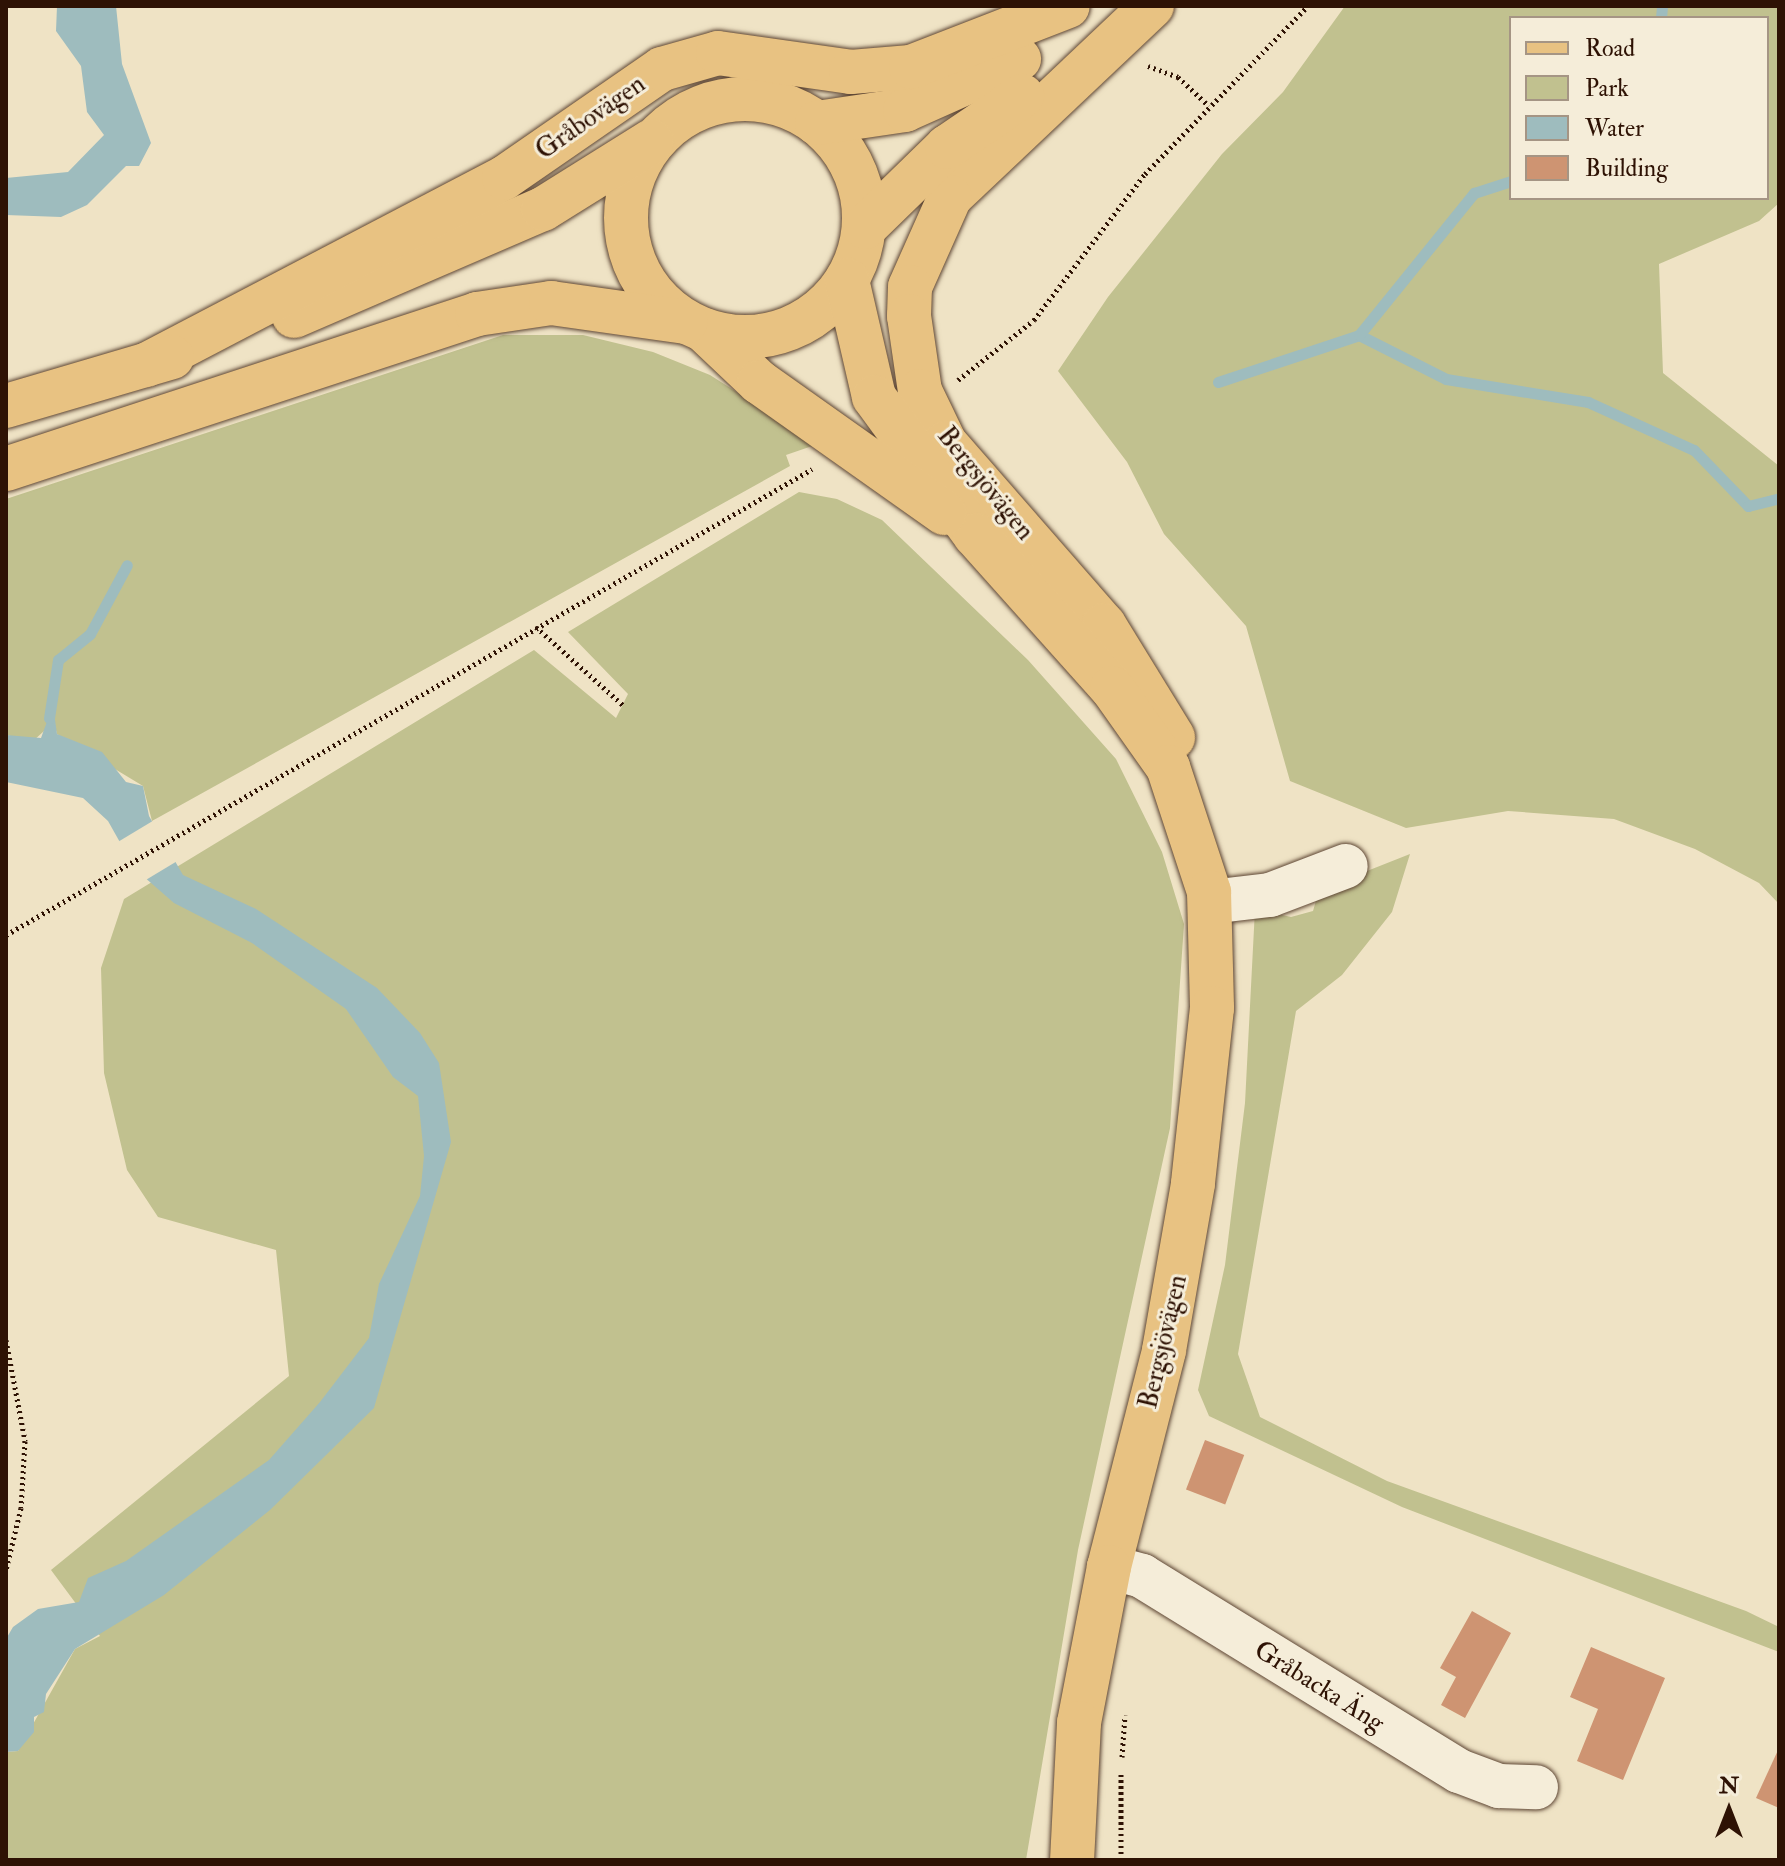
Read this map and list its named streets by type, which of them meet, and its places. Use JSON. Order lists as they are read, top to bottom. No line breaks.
{"streets":{"main road":["Gråbovägen","Bergsjövägen"],"lane":["Gråbacka Äng"]},"crossings":[["Gråbovägen","Bergsjövägen"],["Bergsjövägen","Gråbacka Äng"]],"legend":["Road","Park","Water","Building"],"north":"top"}
